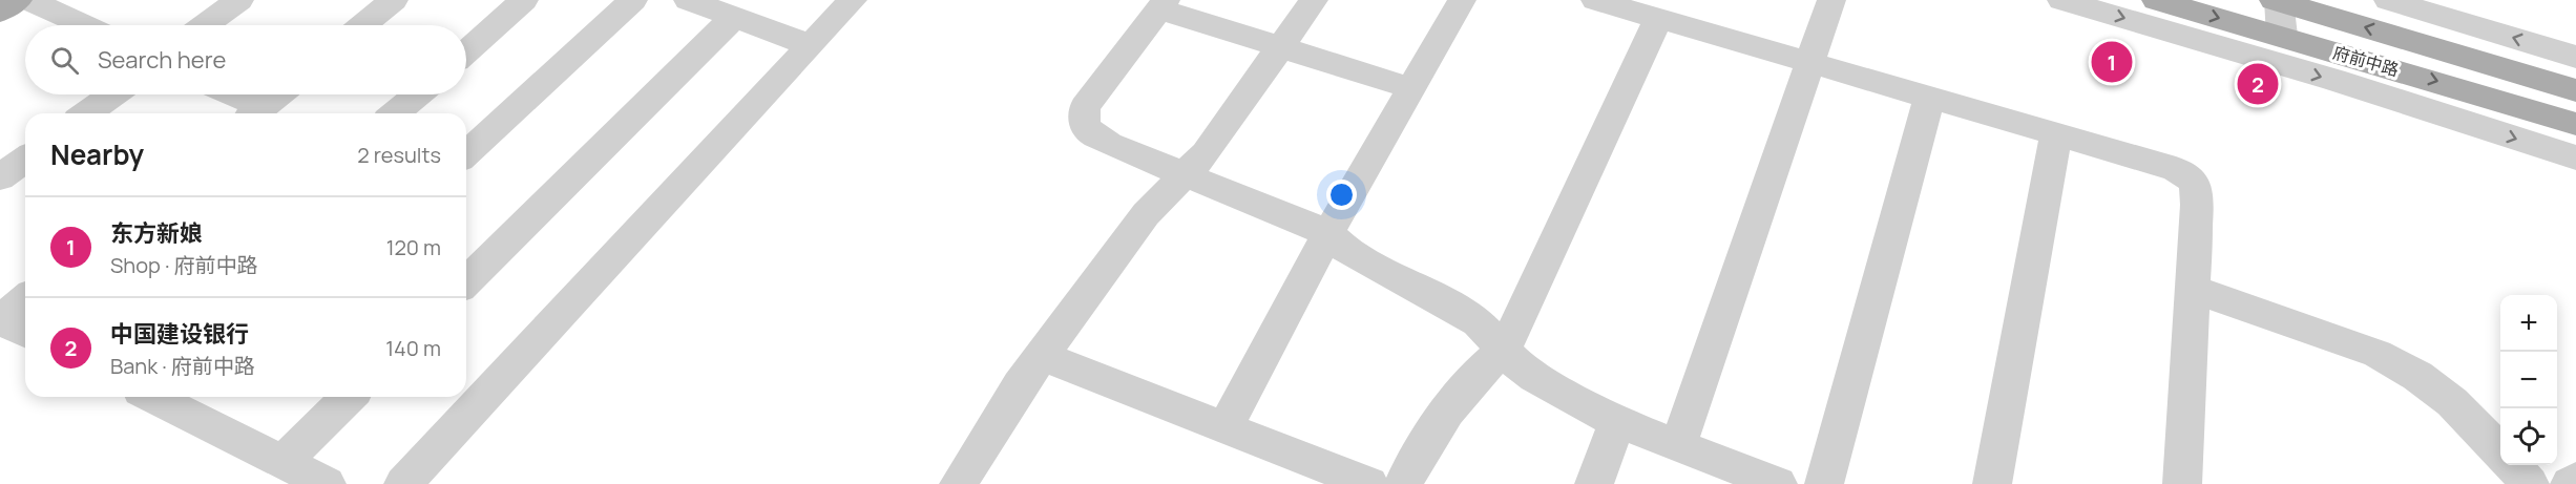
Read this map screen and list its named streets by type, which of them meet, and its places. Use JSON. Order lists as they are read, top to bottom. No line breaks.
{"streets":{"main road":["府前中路"]},"page":{"search":"Search here","pins":["1","2"],"heading":["Nearby","2 results"],"list":[{"mark":"1","name":"东方新娘","note":"Shop · 府前中路","value":"120 m"},{"mark":"2","name":"中国建设银行","note":"Bank · 府前中路","value":"140 m"}],"map_buttons":["+","−"]}}
